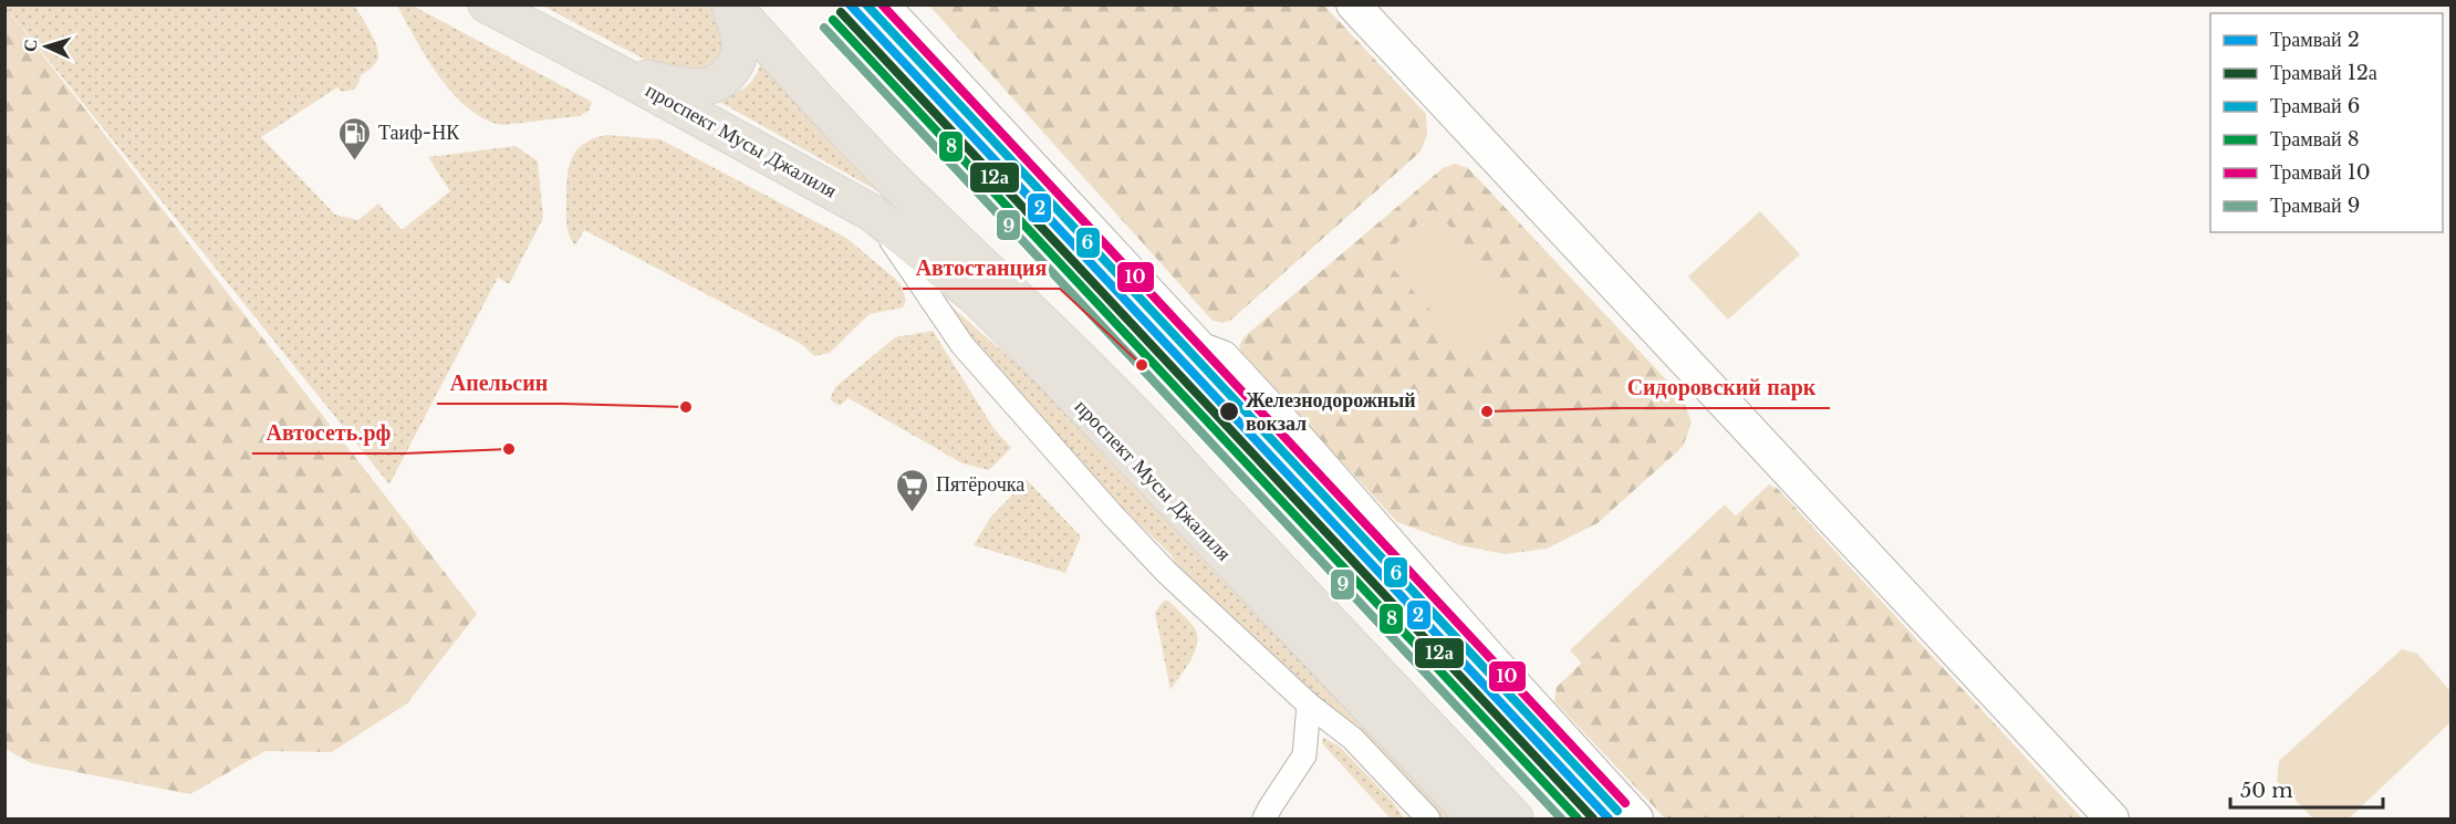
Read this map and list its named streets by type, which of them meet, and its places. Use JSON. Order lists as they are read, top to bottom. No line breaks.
{"streets":{"main road":["проспект Мусы Джалиля"]},"places":{"fuel station":["Таиф-НК"],"other":["Автостанция","Апельсин","Железнодорожный вокзал","Сидоровский парк","Автосеть.рф"],"supermarket":["Пятёрочка"]},"lines":["tram line 2","tram line 6","tram line 10","tram line 12а","tram line 8","tram line 9"],"legend":["Трамвай 2","Трамвай 12а","Трамвай 6","Трамвай 8","Трамвай 10","Трамвай 9"],"scale_bar":"50 m","north":"left"}
